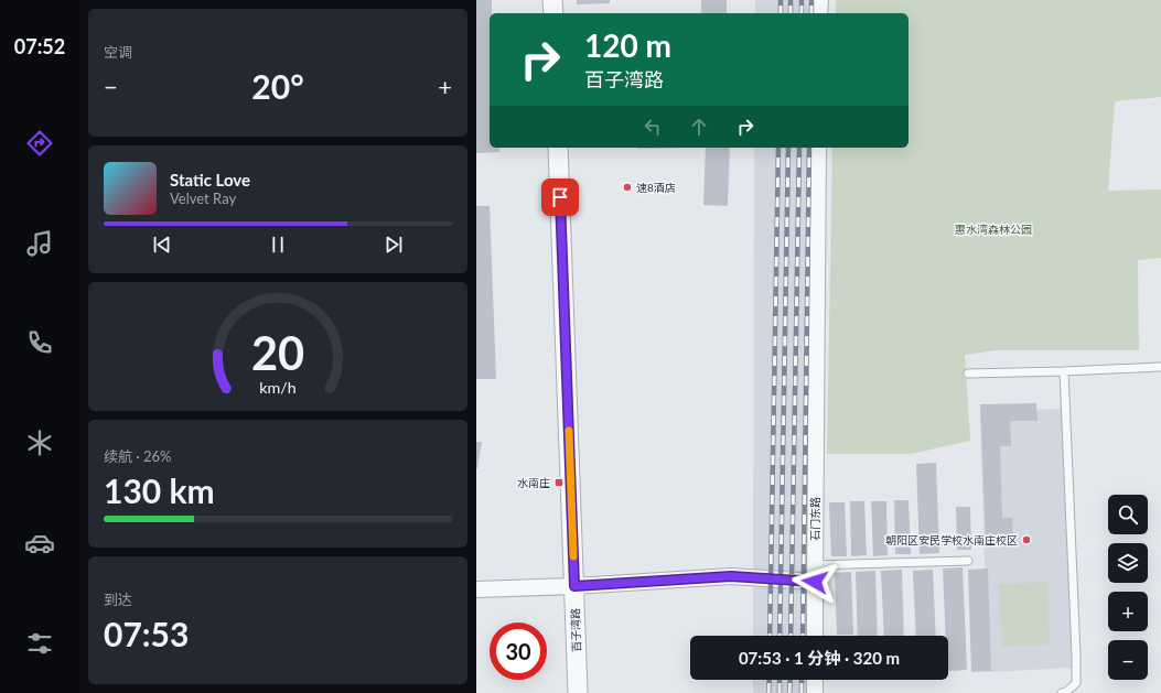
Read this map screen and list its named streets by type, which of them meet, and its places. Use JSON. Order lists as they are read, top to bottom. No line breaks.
{"streets":{"street":["石门东路","百子湾路"]},"parks":["惠水湾森林公园"],"places":{"other":["速8酒店","朝阳区安民学校水南庄校区"],"transit":["水南庄"]},"page":{"tabs":"07:52","tile":["空调",["续航 · 26%","130 km"],["到达","07:53"]],"turn":["120 m","百子湾路"],"heat":["−","20°","+"],"song":["Static Love","Velvet Ray"],"map_buttons":["+","−"],"limit":"30","trip":"07:53 · 1 分钟 · 320 m","gauge":["20","km/h"]}}
